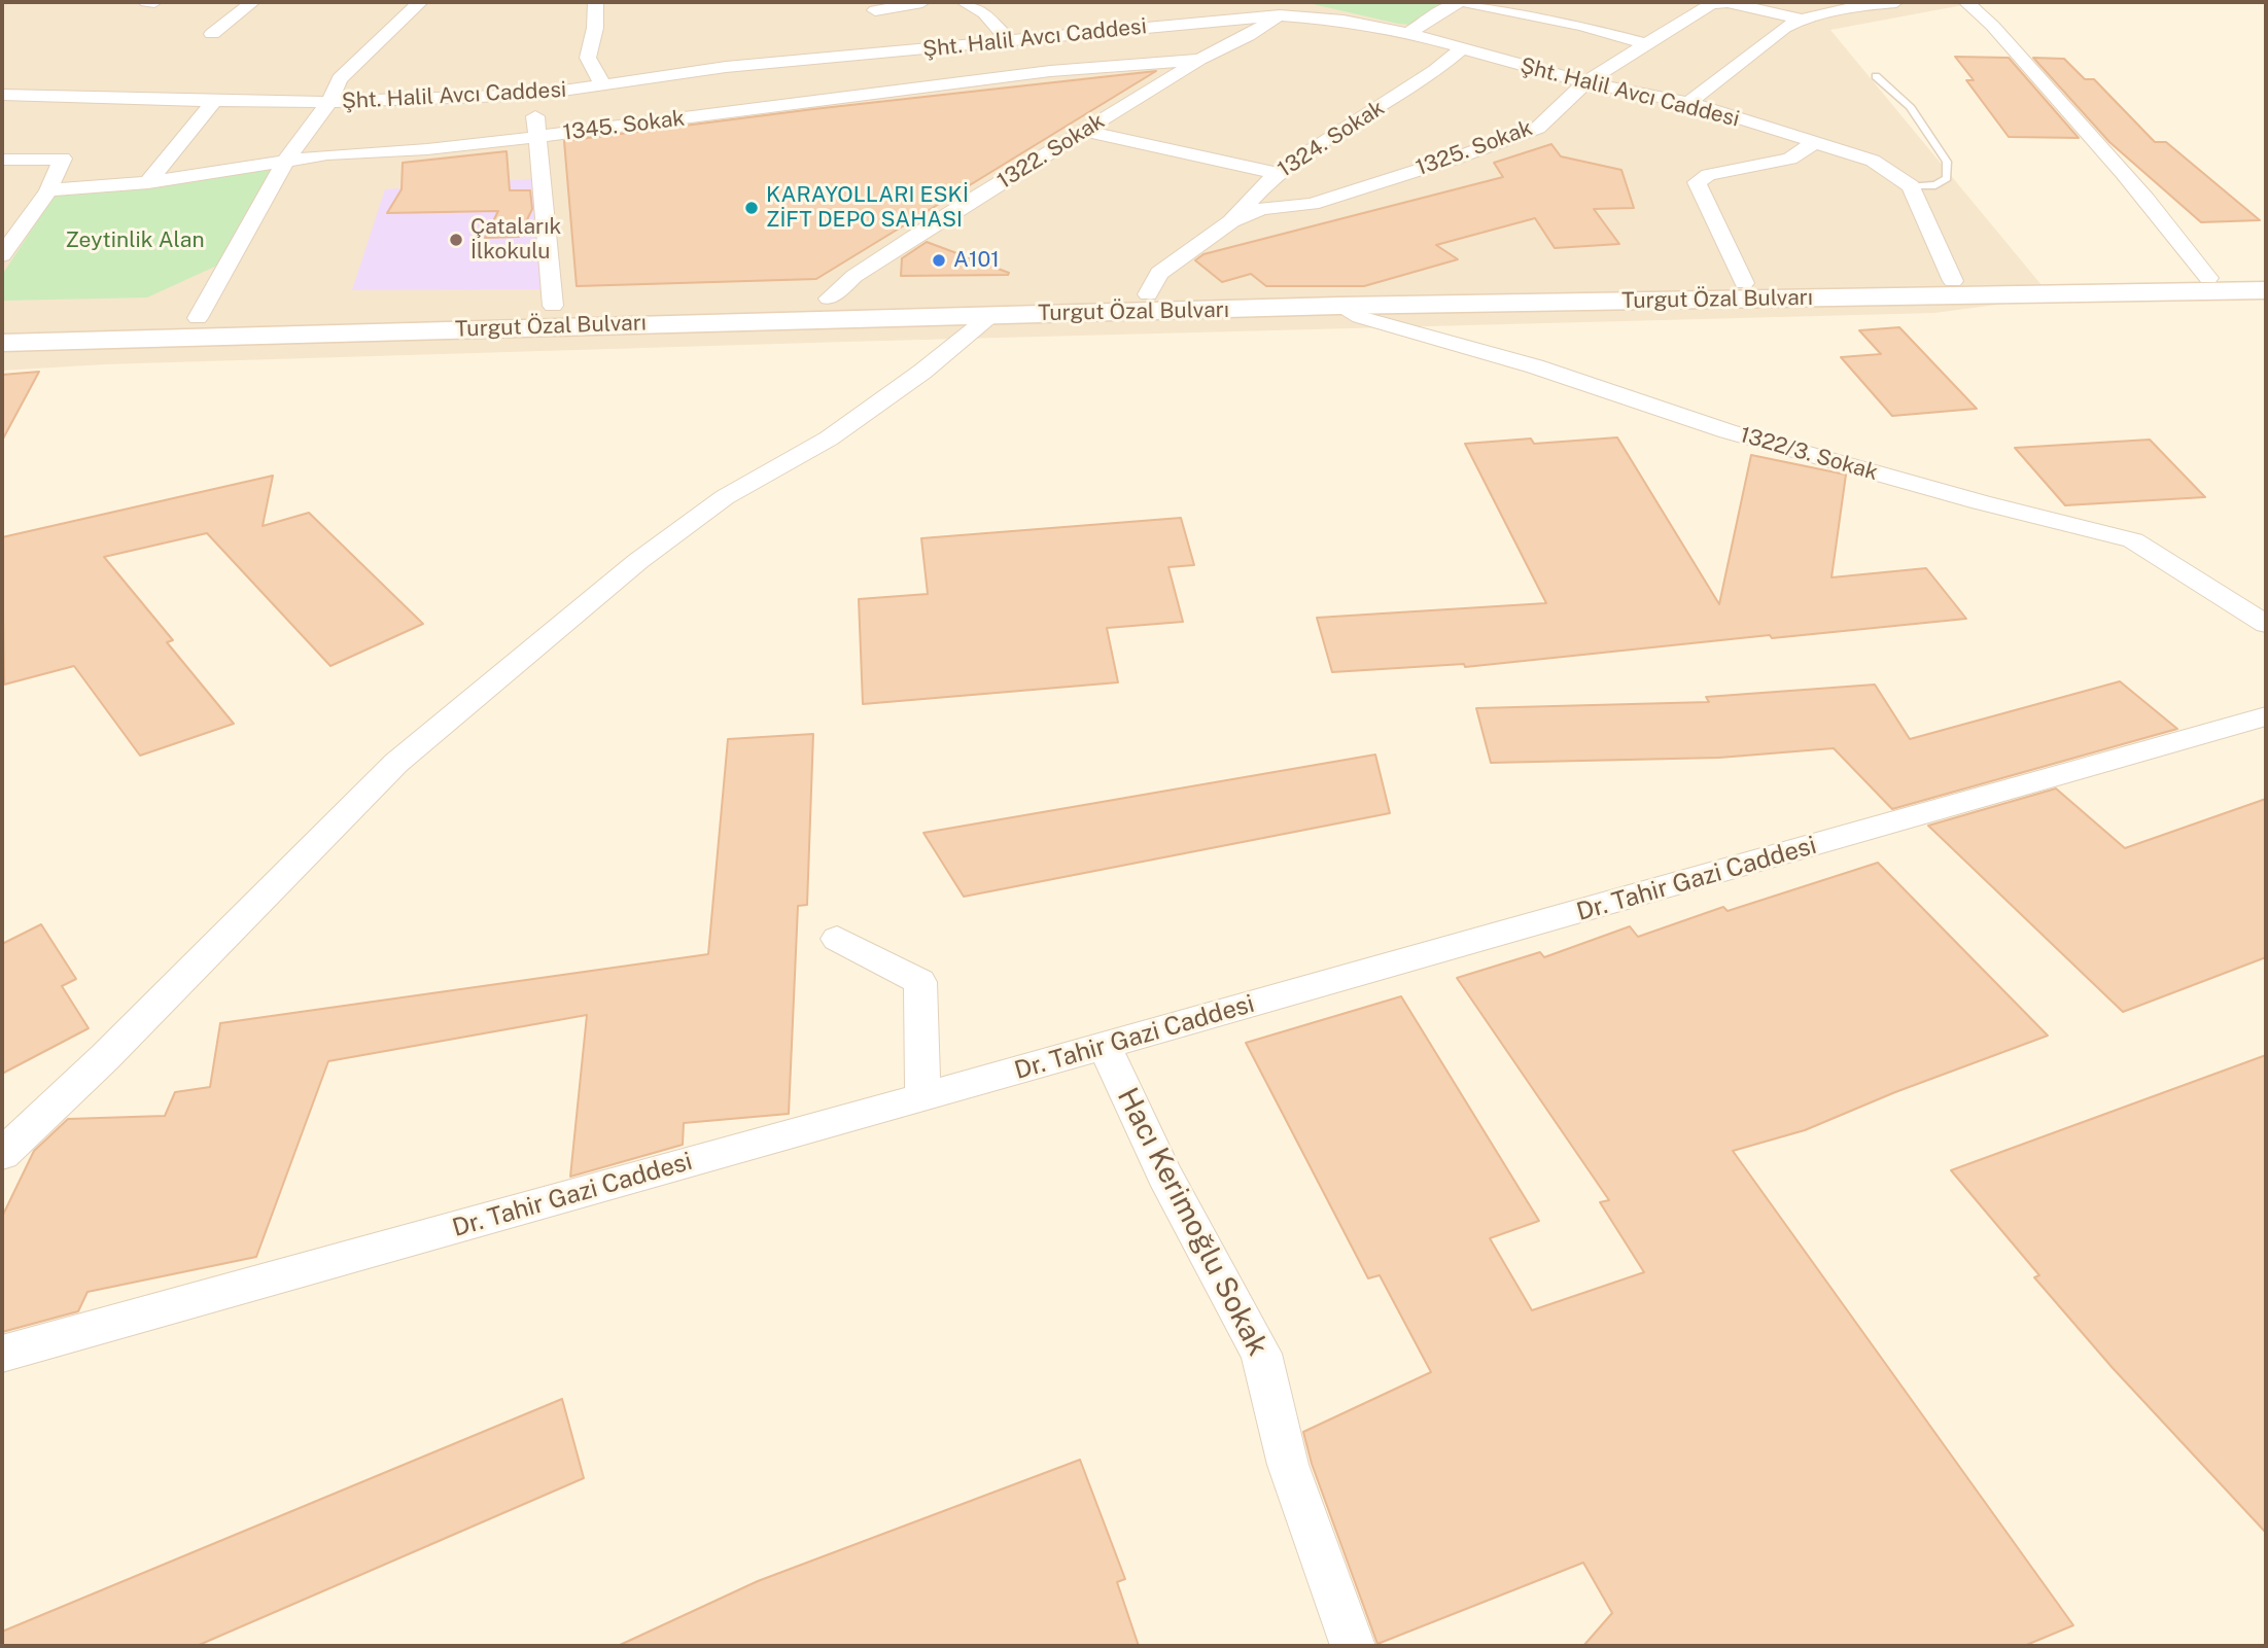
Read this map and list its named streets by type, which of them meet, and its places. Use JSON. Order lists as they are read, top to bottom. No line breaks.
{"streets":{"main road":["Turgut Özal Bulvarı"],"street":["Şht. Halil Avcı Caddesi","1345. Sokak","1324. Sokak","1325. Sokak","1322. Sokak","1322/3. Sokak","Dr. Tahir Gazi Caddesi","Hacı Kerimoğlu Sokak"]},"crossings":[["Şht. Halil Avcı Caddesi","1324. Sokak"],["Şht. Halil Avcı Caddesi","1325. Sokak"],["Şht. Halil Avcı Caddesi","1322. Sokak"],["Şht. Halil Avcı Caddesi","Turgut Özal Bulvarı"],["1345. Sokak","1322. Sokak"],["1324. Sokak","1325. Sokak"],["1324. Sokak","Turgut Özal Bulvarı"],["1322. Sokak","Turgut Özal Bulvarı"],["Turgut Özal Bulvarı","1322/3. Sokak"],["Dr. Tahir Gazi Caddesi","Hacı Kerimoğlu Sokak"]],"parks":["Zeytinlik Alan"],"places":["KARAYOLLARI ESKİ ZİFT DEPO SAHASI","Çatalarık İlkokulu","A101"]}
